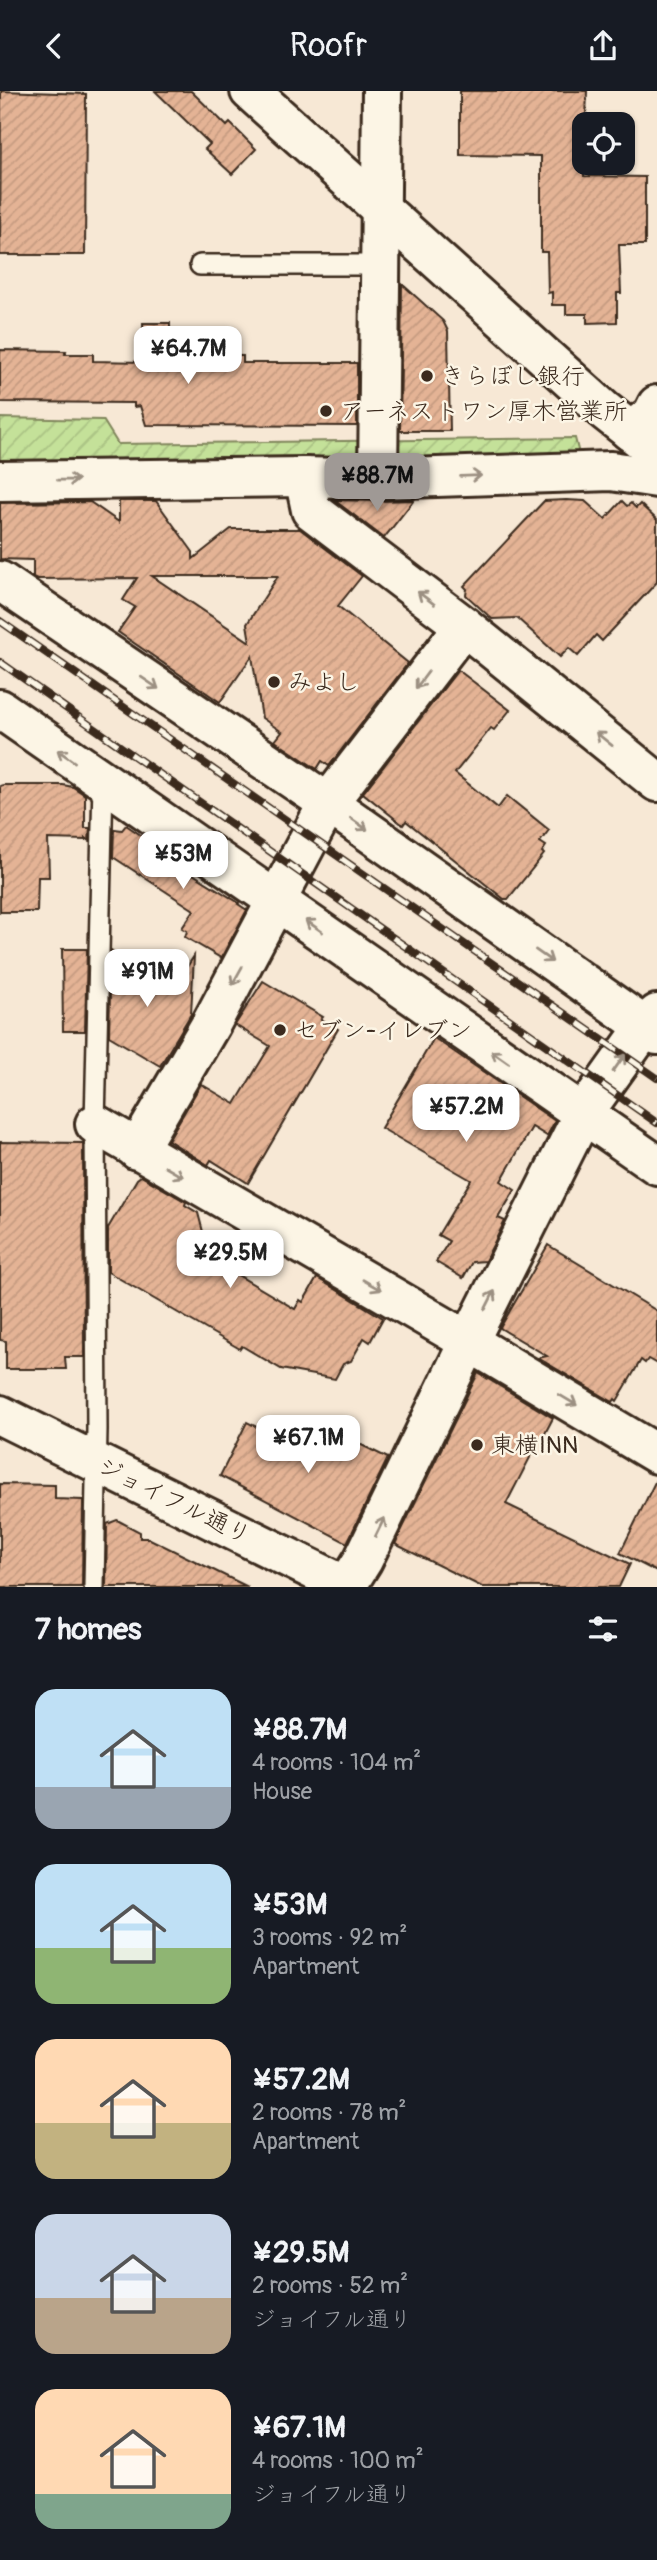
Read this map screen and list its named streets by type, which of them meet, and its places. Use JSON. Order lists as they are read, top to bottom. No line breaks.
{"streets":{"street":["ジョイフル通り"]},"places":["きらぼし銀行","アーネストワン厚木営業所","みよし","セブン-イレブン","東横INN"],"page":{"header":"Roofr","price":["¥64.7M","¥88.7M","¥53M","¥91M","¥57.2M","¥29.5M","¥67.1M"],"heading":"7 homes","list":[{"name":"¥88.7M","note":"4 rooms · 104 m² · House"},{"name":"¥53M","note":"3 rooms · 92 m² · Apartment"},{"name":"¥57.2M","note":"2 rooms · 78 m² · Apartment"},{"name":"¥29.5M","note":"2 rooms · 52 m² · ジョイフル通り"},{"name":"¥67.1M","note":"4 rooms · 100 m² · ジョイフル通り"}]}}
